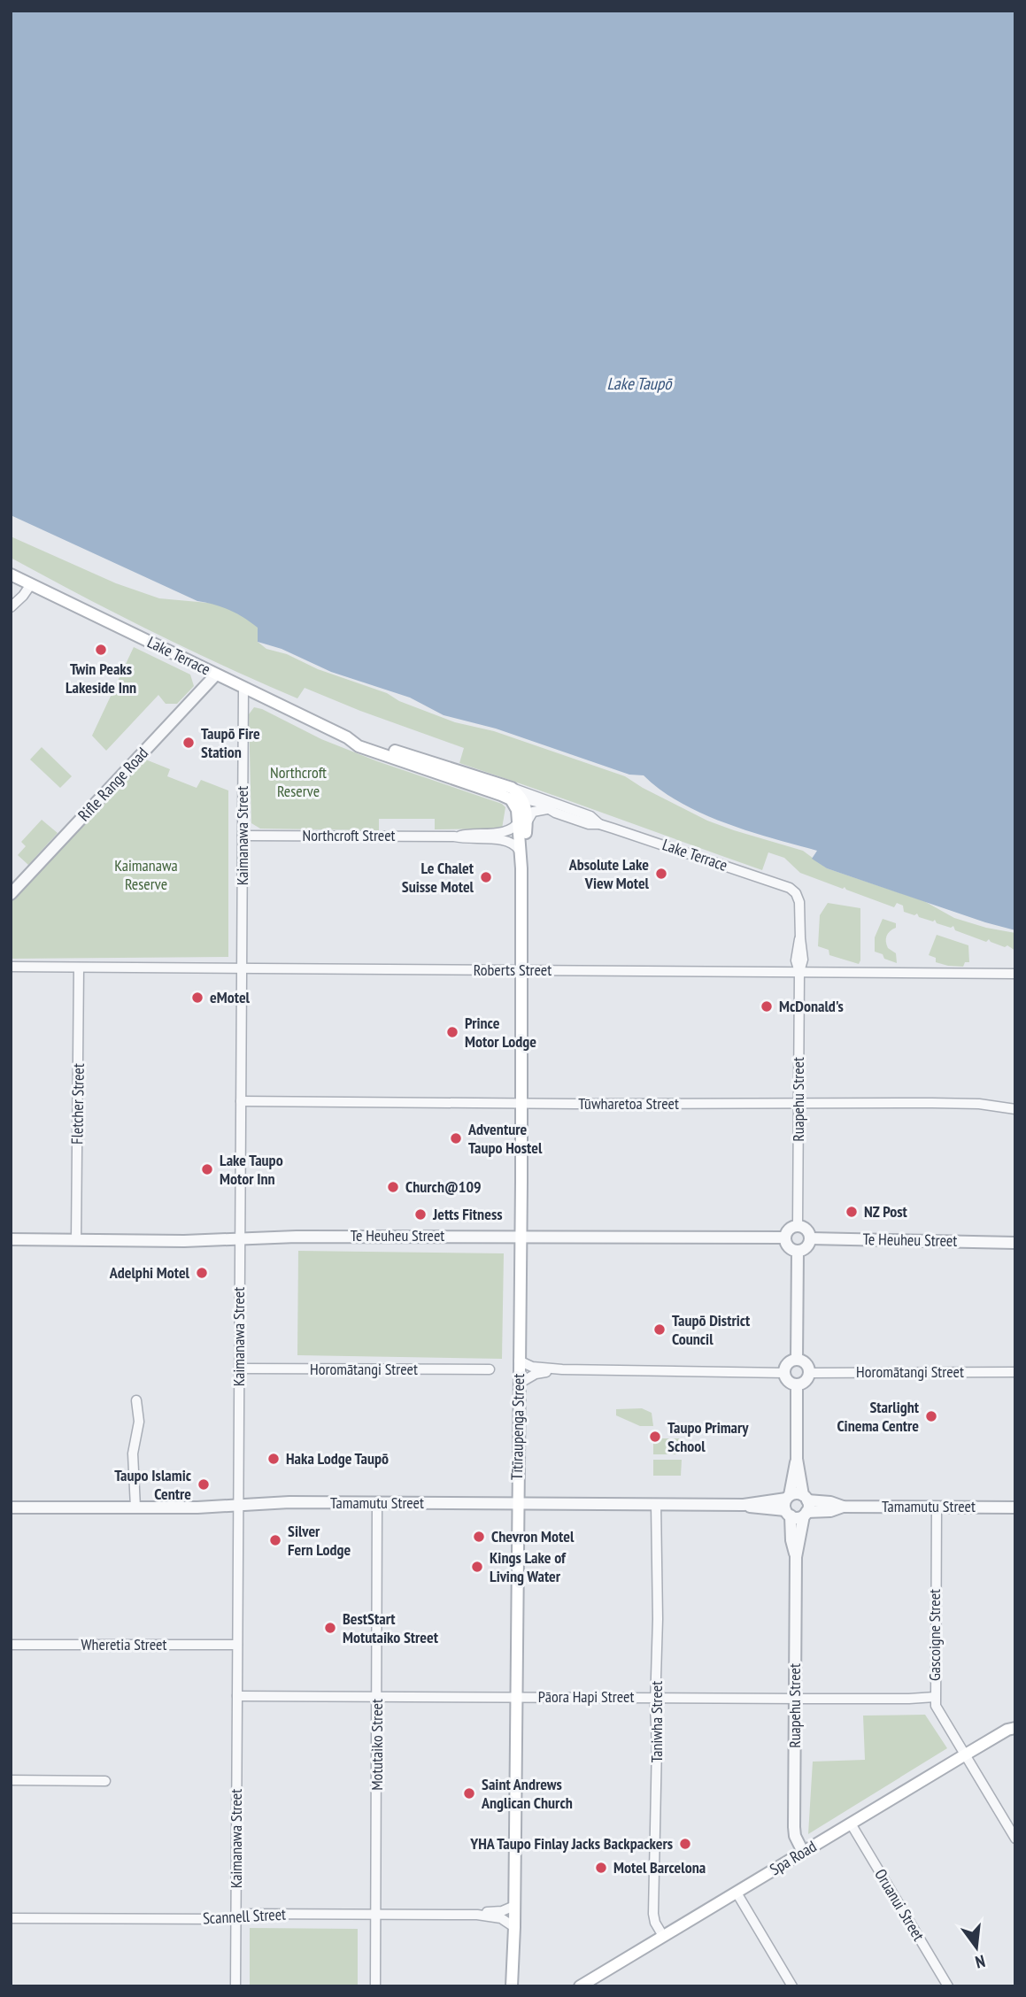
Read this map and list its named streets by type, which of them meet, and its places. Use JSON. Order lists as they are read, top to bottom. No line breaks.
{"streets":{"main road":["Lake Terrace","Tītīraupenga Street","Spa Road"],"street":["Rifle Range Road","Kaimanawa Street","Northcroft Street","Roberts Street","Ruapehu Street","Fletcher Street","Tūwharetoa Street","Te Heuheu Street","Horomātangi Street","Tamamutu Street","Gascoigne Street","Wheretia Street","Pāora Hapi Street","Taniwha Street","Motutaiko Street","Oruanui Street","Scannell Street"]},"crossings":[["Lake Terrace","Rifle Range Road"],["Lake Terrace","Kaimanawa Street"],["Lake Terrace","Northcroft Street"],["Lake Terrace","Ruapehu Street"],["Lake Terrace","Tītīraupenga Street"],["Kaimanawa Street","Northcroft Street"],["Kaimanawa Street","Roberts Street"],["Kaimanawa Street","Tūwharetoa Street"],["Kaimanawa Street","Te Heuheu Street"],["Kaimanawa Street","Horomātangi Street"],["Kaimanawa Street","Tamamutu Street"],["Kaimanawa Street","Wheretia Street"],["Kaimanawa Street","Pāora Hapi Street"],["Kaimanawa Street","Scannell Street"],["Northcroft Street","Tītīraupenga Street"],["Roberts Street","Ruapehu Street"],["Roberts Street","Fletcher Street"],["Roberts Street","Tītīraupenga Street"],["Ruapehu Street","Tūwharetoa Street"],["Ruapehu Street","Te Heuheu Street"],["Ruapehu Street","Horomātangi Street"],["Ruapehu Street","Tamamutu Street"],["Ruapehu Street","Pāora Hapi Street"],["Ruapehu Street","Spa Road"],["Fletcher Street","Te Heuheu Street"],["Tūwharetoa Street","Tītīraupenga Street"],["Te Heuheu Street","Tītīraupenga Street"],["Tītīraupenga Street","Tamamutu Street"],["Tītīraupenga Street","Pāora Hapi Street"],["Tītīraupenga Street","Scannell Street"],["Tamamutu Street","Gascoigne Street"],["Tamamutu Street","Taniwha Street"],["Tamamutu Street","Motutaiko Street"],["Gascoigne Street","Pāora Hapi Street"],["Gascoigne Street","Spa Road"],["Pāora Hapi Street","Taniwha Street"],["Pāora Hapi Street","Motutaiko Street"],["Taniwha Street","Spa Road"],["Motutaiko Street","Scannell Street"],["Spa Road","Oruanui Street"]],"water":["Lake Taupō"],"parks":["Northcroft Reserve","Kaimanawa Reserve"],"places":["Twin Peaks Lakeside Inn","Taupō Fire Station","Absolute Lake View Motel","Le Chalet Suisse Motel","eMotel","McDonald's","Prince Motor Lodge","Adventure Taupo Hostel","Lake Taupo Motor Inn","Church@109","NZ Post","Jetts Fitness","Adelphi Motel","Taupō District Council","Starlight Cinema Centre","Taupo Primary School","Haka Lodge Taupō","Taupo Islamic Centre","Chevron Motel","Silver Fern Lodge","Kings Lake of Living Water","BestStart Motutaiko Street","Saint Andrews Anglican Church","YHA Taupo Finlay Jacks Backpackers","Motel Barcelona"],"north":"bottom"}
